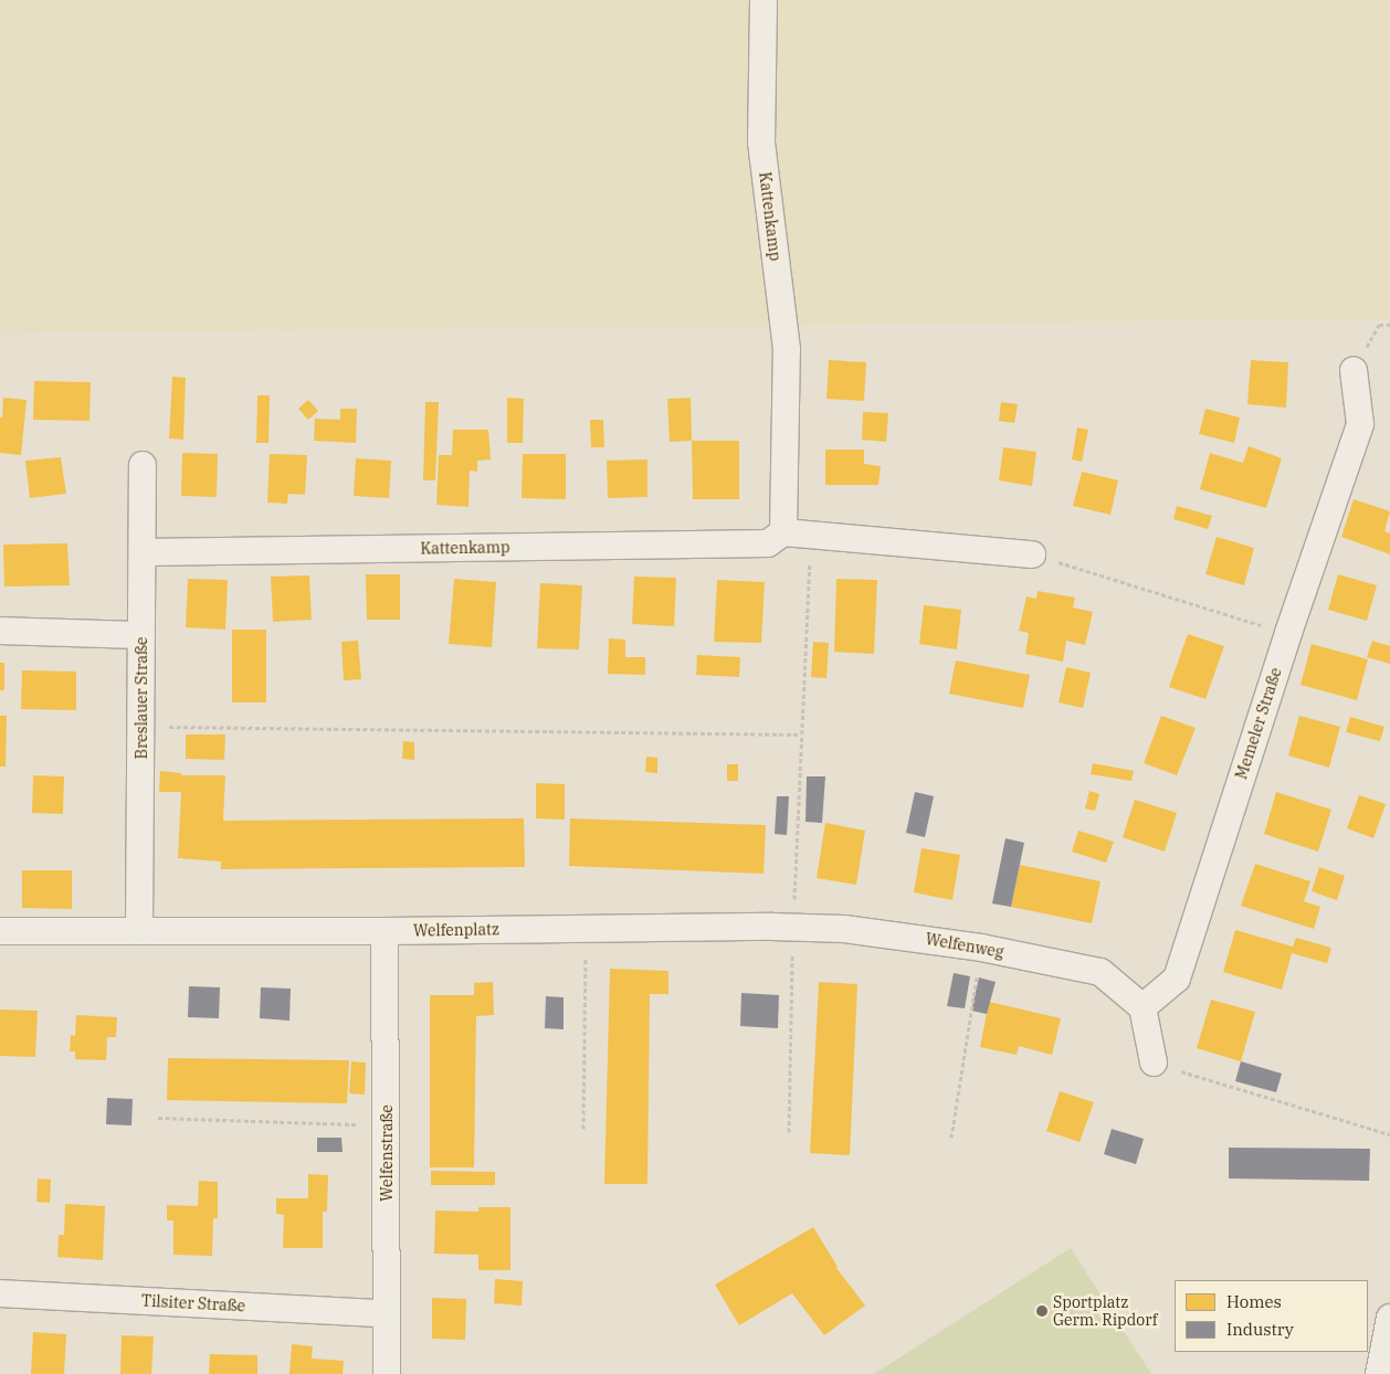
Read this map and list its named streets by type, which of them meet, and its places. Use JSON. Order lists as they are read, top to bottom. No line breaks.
{"streets":{"street":["Kattenkamp","Breslauer Straße","Memeler Straße","Welfenplatz","Welfenweg","Welfenstraße","Tilsiter Straße"]},"crossings":[["Kattenkamp","Breslauer Straße"],["Breslauer Straße","Welfenplatz"],["Memeler Straße","Welfenweg"],["Welfenplatz","Welfenweg"],["Welfenplatz","Welfenstraße"],["Welfenstraße","Tilsiter Straße"]],"places":["Sportplatz Germ. Ripdorf"],"legend":["Homes","Industry"]}
